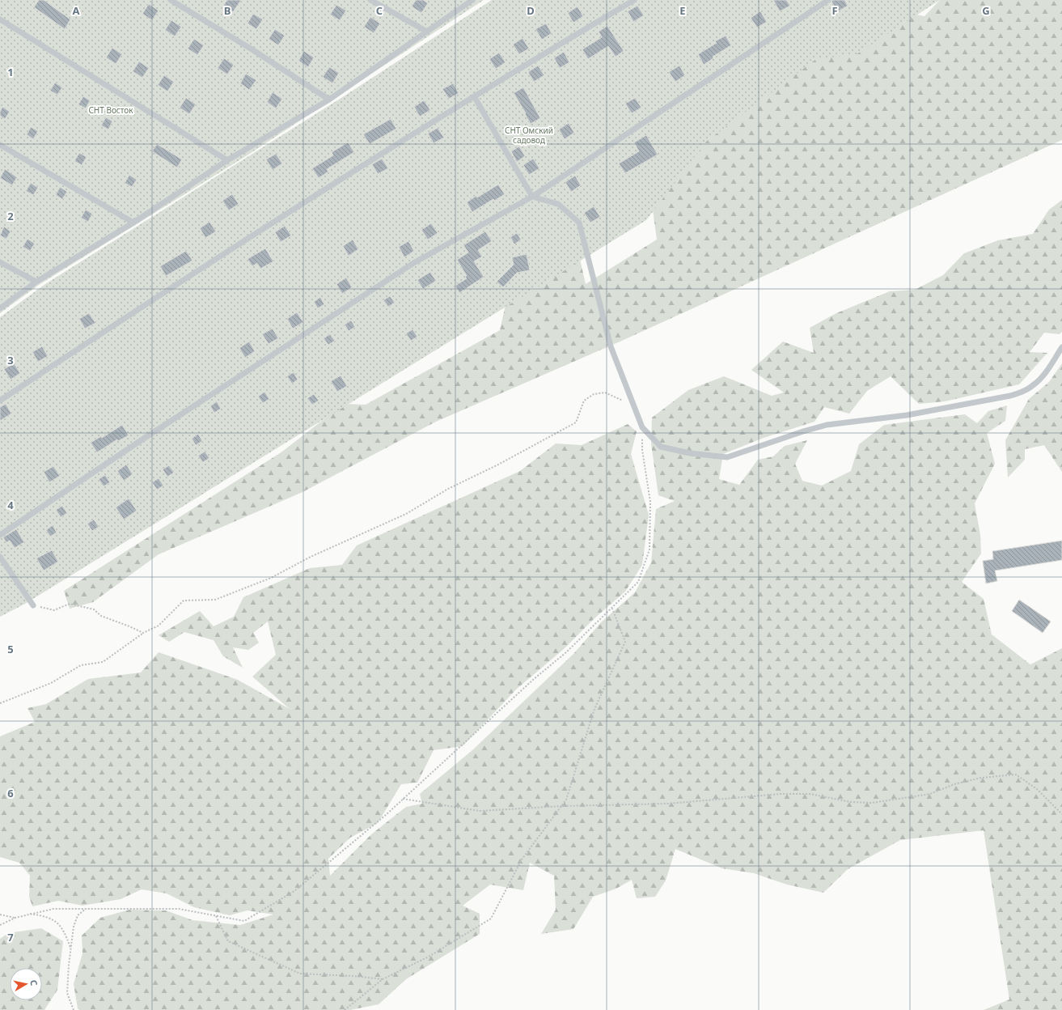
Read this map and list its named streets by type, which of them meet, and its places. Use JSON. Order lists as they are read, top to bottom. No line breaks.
{"parks":["СНТ Восток","СНТ Омский садовод"],"north":"right","grid":{"columns":["A","B","C","D","E","F","G"],"rows":["1","2","3","4","5","6","7"]}}
